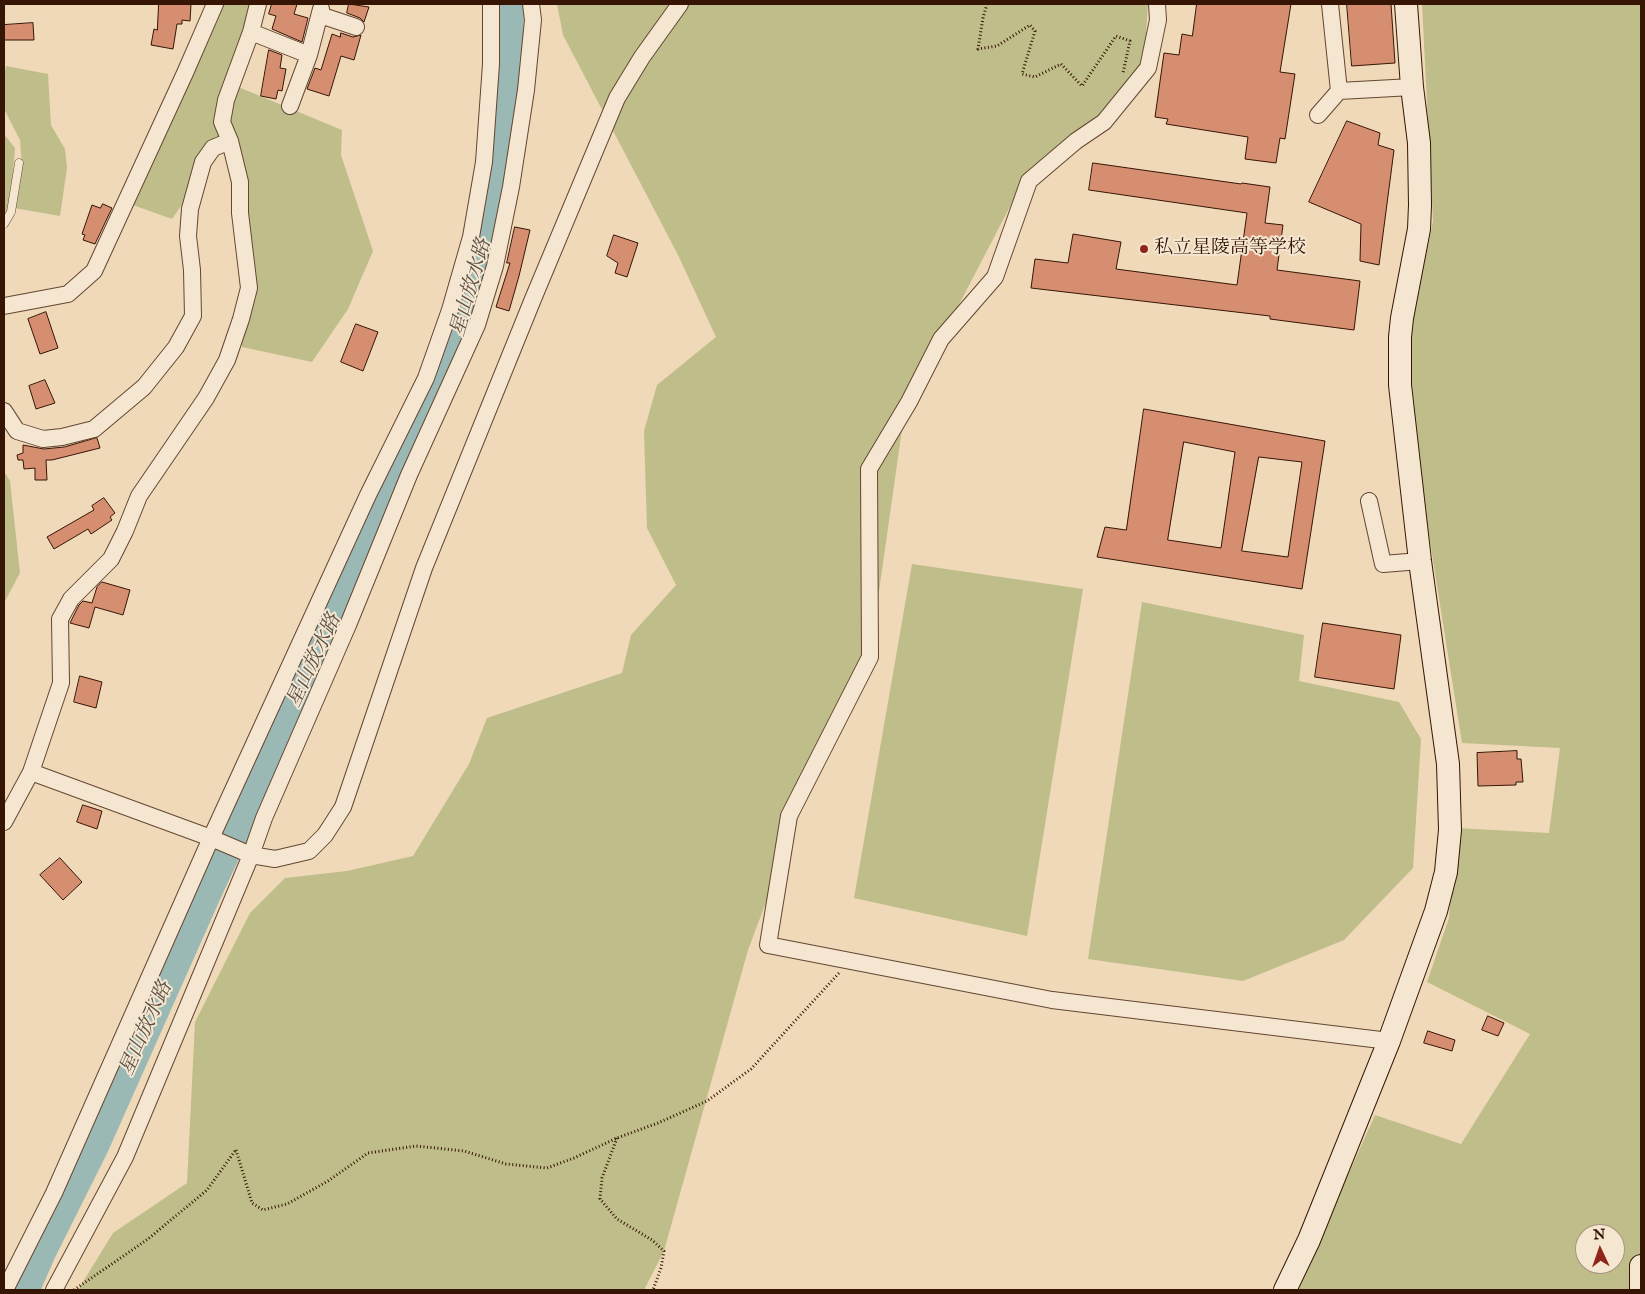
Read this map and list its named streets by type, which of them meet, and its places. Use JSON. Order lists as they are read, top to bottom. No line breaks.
{"water":["星山放水路"],"places":["私立星陵高等学校"],"north":"top"}
